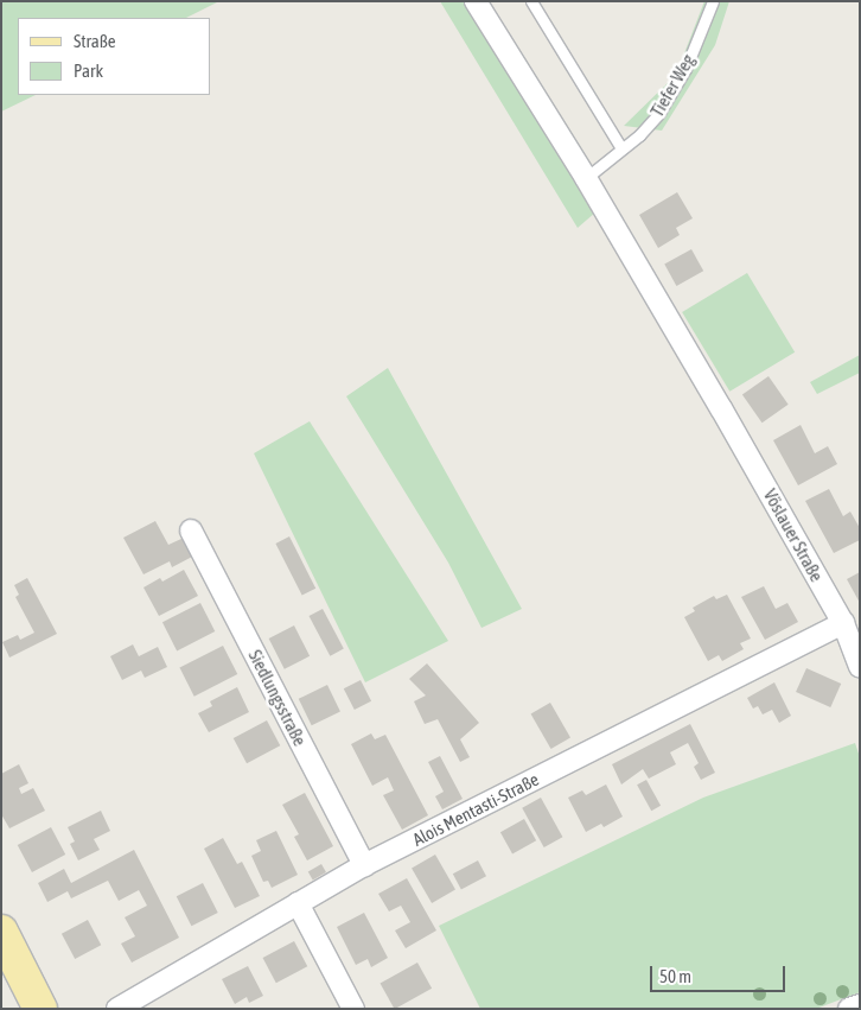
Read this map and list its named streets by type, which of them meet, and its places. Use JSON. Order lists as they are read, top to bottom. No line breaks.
{"streets":{"street":["Vöslauer Straße","Siedlungsstraße","Alois Mentasti-Straße"],"lane":["Tiefer Weg"]},"crossings":[["Tiefer Weg","Vöslauer Straße"],["Vöslauer Straße","Alois Mentasti-Straße"],["Siedlungsstraße","Alois Mentasti-Straße"]],"legend":["Straße","Park"],"scale_bar":"50 m"}
